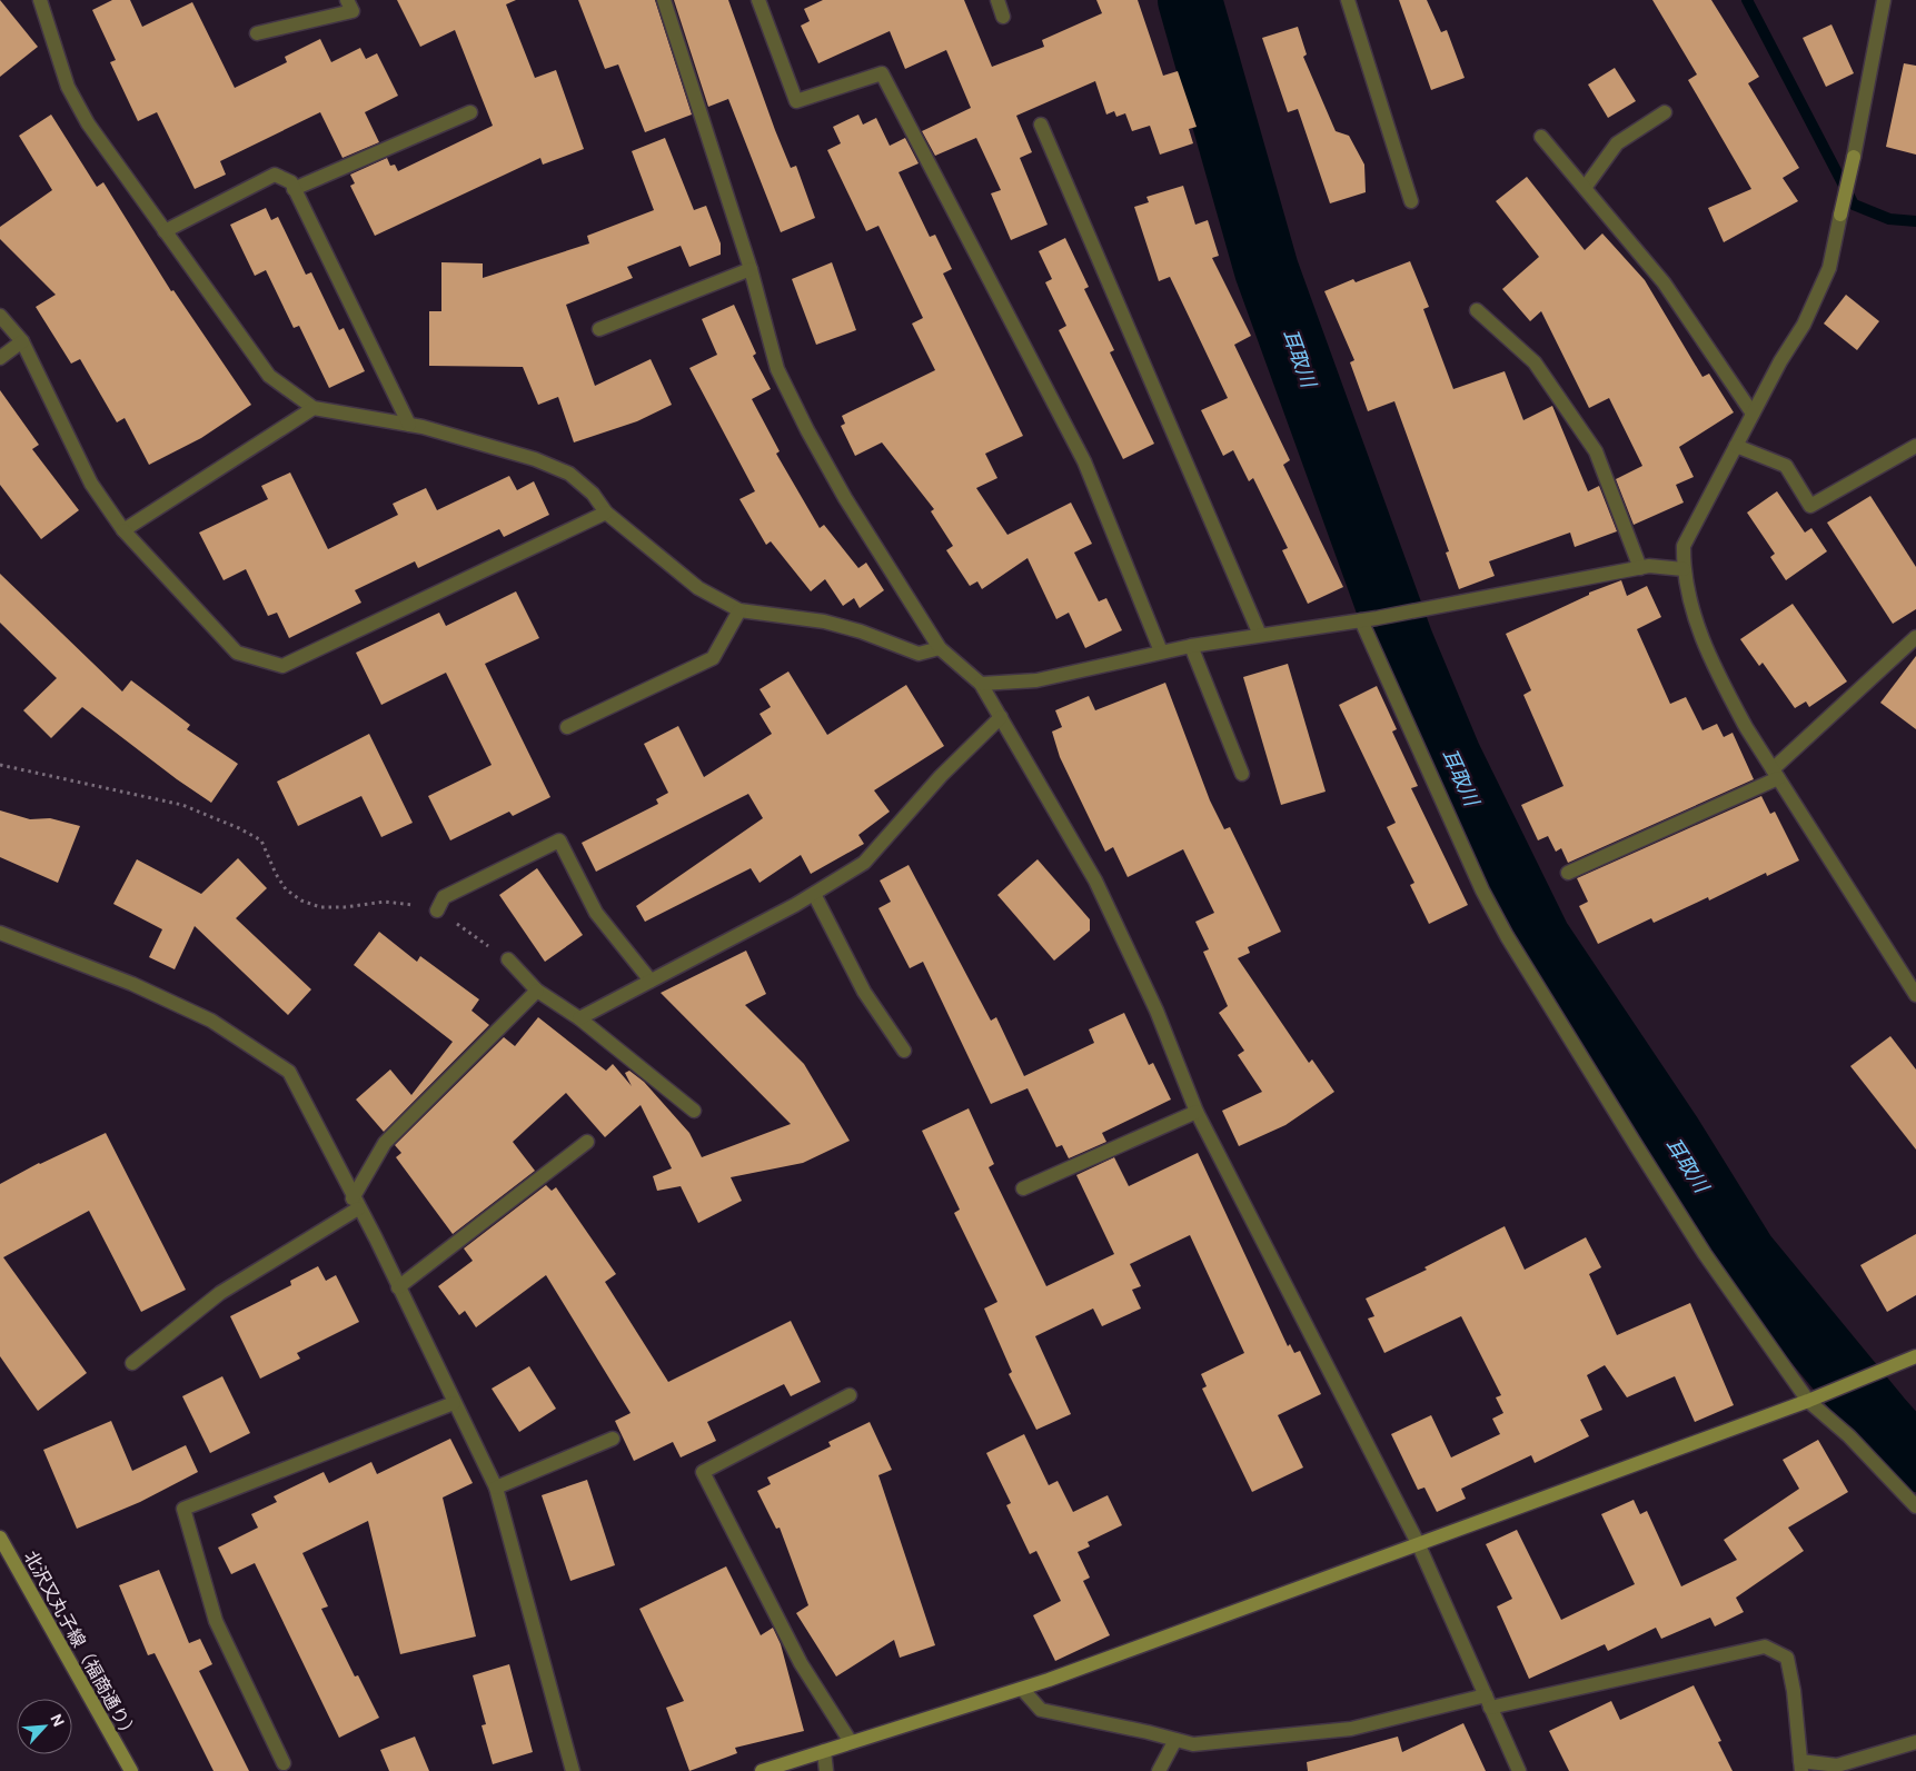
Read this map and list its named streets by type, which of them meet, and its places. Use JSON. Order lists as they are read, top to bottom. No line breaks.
{"streets":{"street":["北沢又丸子線（福商通り）"]},"water":["耳取川"],"north":"top right"}
